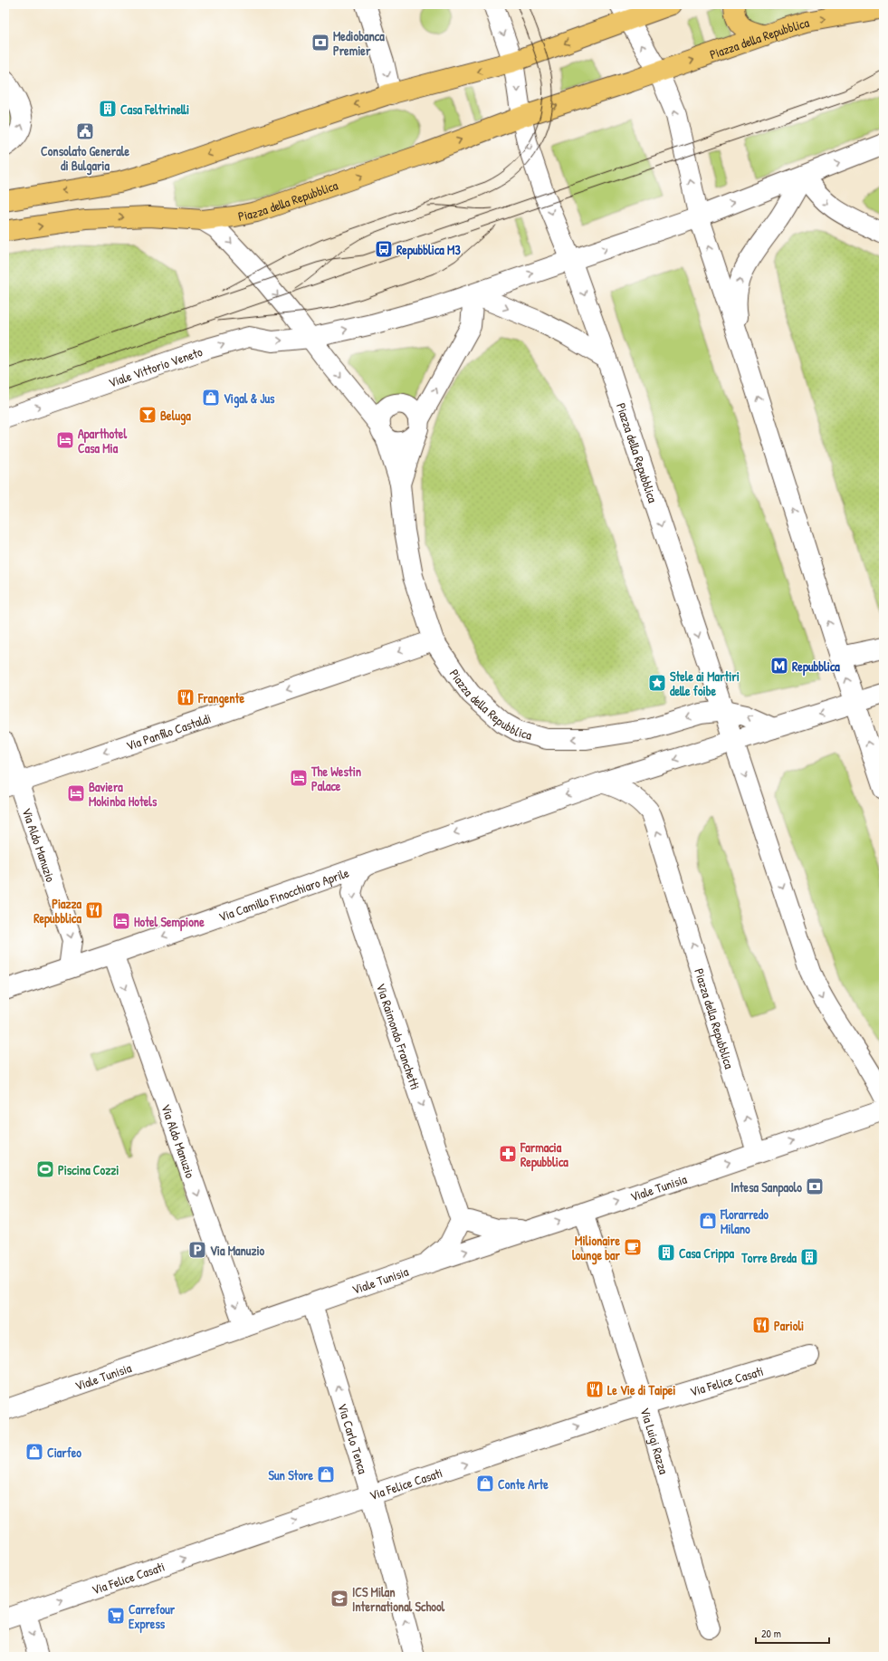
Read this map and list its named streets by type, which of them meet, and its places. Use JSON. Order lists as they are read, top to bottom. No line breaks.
{"streets":{"main road":["Piazza della Repubblica"],"street":["Viale Vittorio Veneto","Via Panfilo Castaldi","Via Aldo Manuzio","Via Camillo Finocchiaro Aprile","Via Raimondo Franchetti","Viale Tunisia","Via Felice Casati","Via Carlo Tenca","Via Luigi Razza"]},"crossings":[["Piazza della Repubblica","Viale Vittorio Veneto"],["Piazza della Repubblica","Via Panfilo Castaldi"],["Piazza della Repubblica","Viale Tunisia"],["Via Panfilo Castaldi","Via Aldo Manuzio"],["Via Aldo Manuzio","Via Camillo Finocchiaro Aprile"],["Via Aldo Manuzio","Viale Tunisia"],["Via Camillo Finocchiaro Aprile","Via Raimondo Franchetti"],["Viale Tunisia","Via Carlo Tenca"],["Viale Tunisia","Via Luigi Razza"],["Via Felice Casati","Via Carlo Tenca"],["Via Felice Casati","Via Luigi Razza"]],"one_way":["Viale Vittorio Veneto","Via Panfilo Castaldi","Via Aldo Manuzio","Via Camillo Finocchiaro Aprile","Via Raimondo Franchetti","Viale Tunisia","Via Felice Casati","Via Carlo Tenca"],"places":{"bank":["Mediobanca Premier","Intesa Sanpaolo"],"building":["Casa Feltrinelli","Casa Crippa","Torre Breda"],"public building":["Consolato Generale di Bulgaria"],"bus stop":["Repubblica M3"],"shop":["Vigal & Jus","Florarredo Milano","Ciarfeo","Sun Store","Conte Arte"],"bar":["Beluga"],"hotel":["Aparthotel Casa Mia","The Westin Palace","Baviera Mokinba Hotels","Hotel Sempione"],"metro station":["Repubblica"],"place":["Stele ai Martiri delle foibe"],"restaurant":["Frangente","Piazza Repubblica","Parioli","Le Vie di Taipei"],"pharmacy":["Farmacia Repubblica"],"sports":["Piscina Cozzi"],"cafe":["Milionaire lounge bar"],"parking":["Via Manuzio"],"school or university":["ICS Milan International School"],"supermarket":["Carrefour Express"]},"scale_bar":"20 m"}
